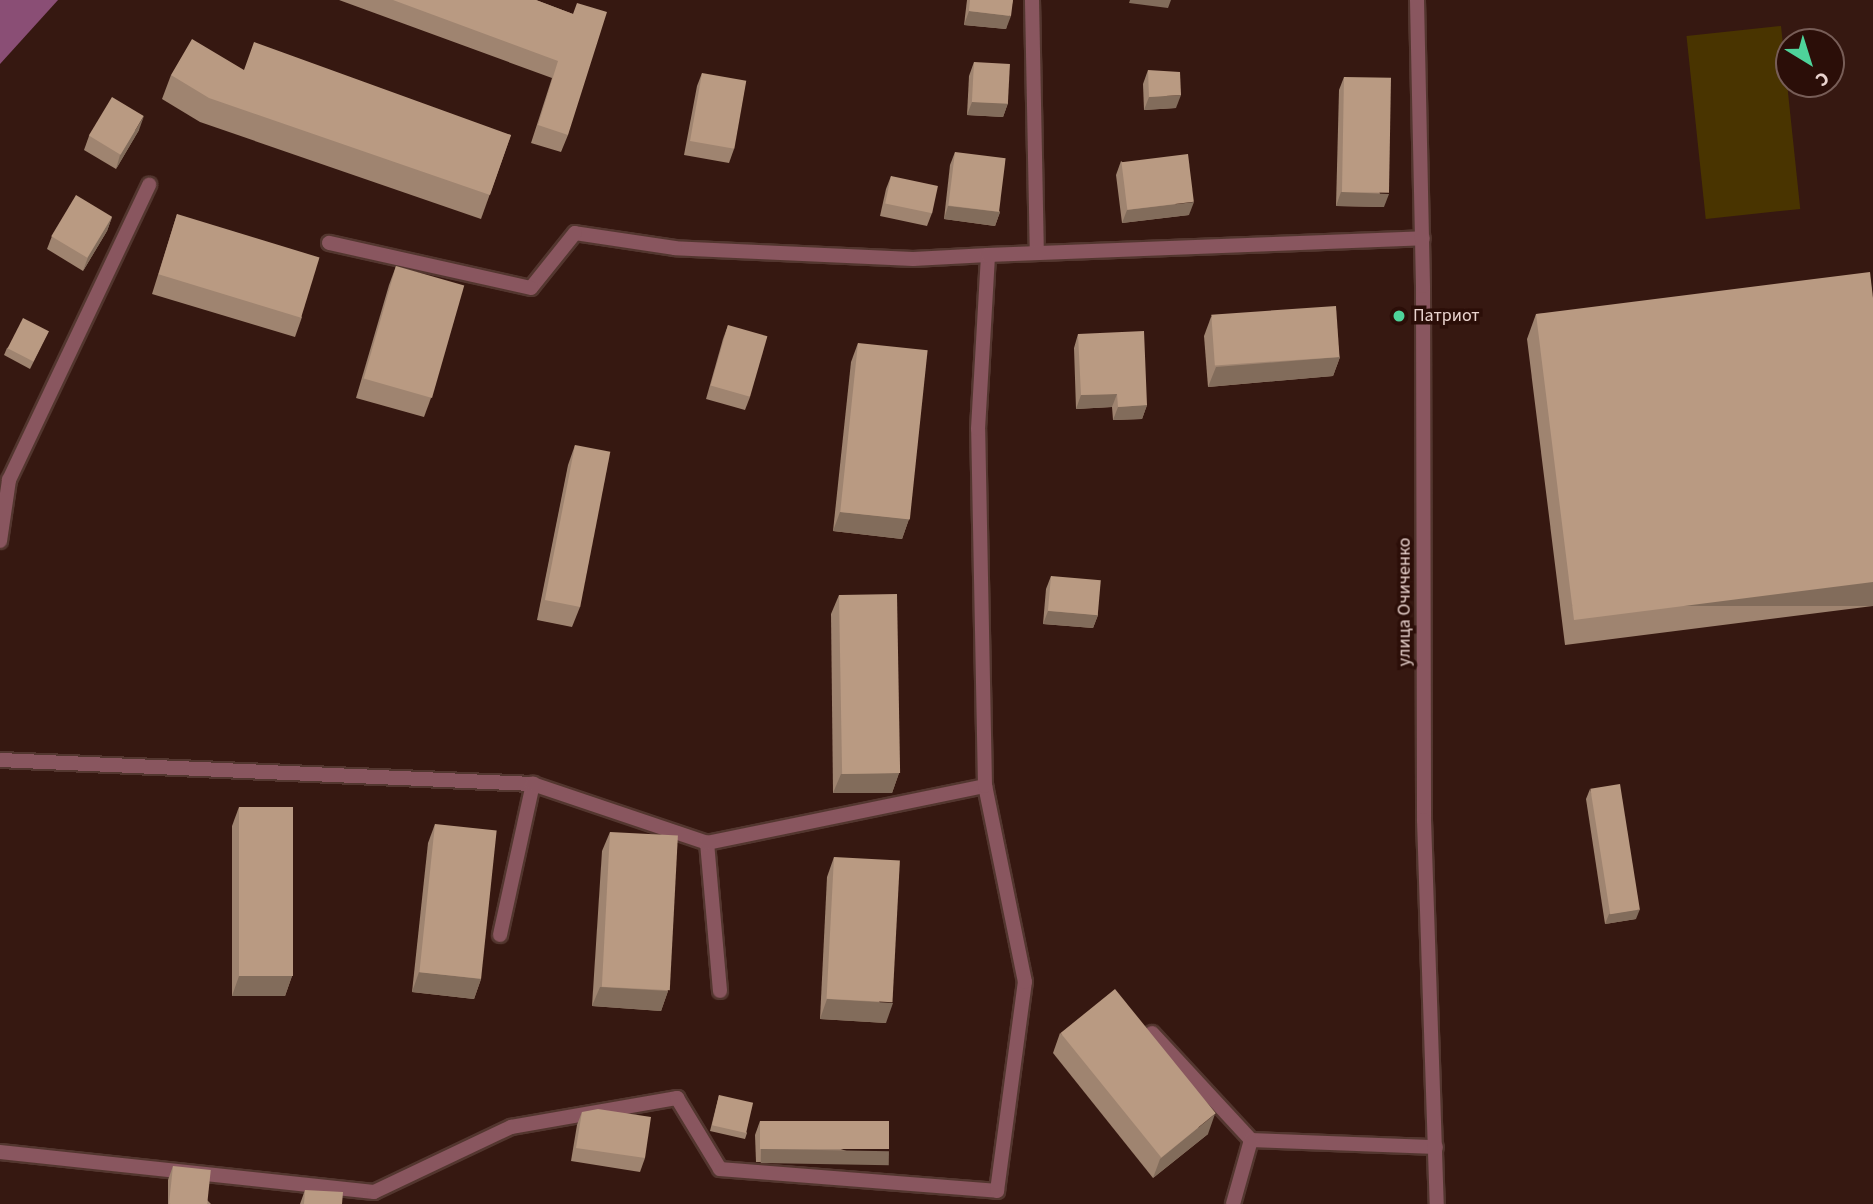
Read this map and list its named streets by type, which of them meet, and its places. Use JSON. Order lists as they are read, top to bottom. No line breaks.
{"streets":{"street":["улица Очиченко"]},"places":["Патриот"],"north":"bottom right"}
